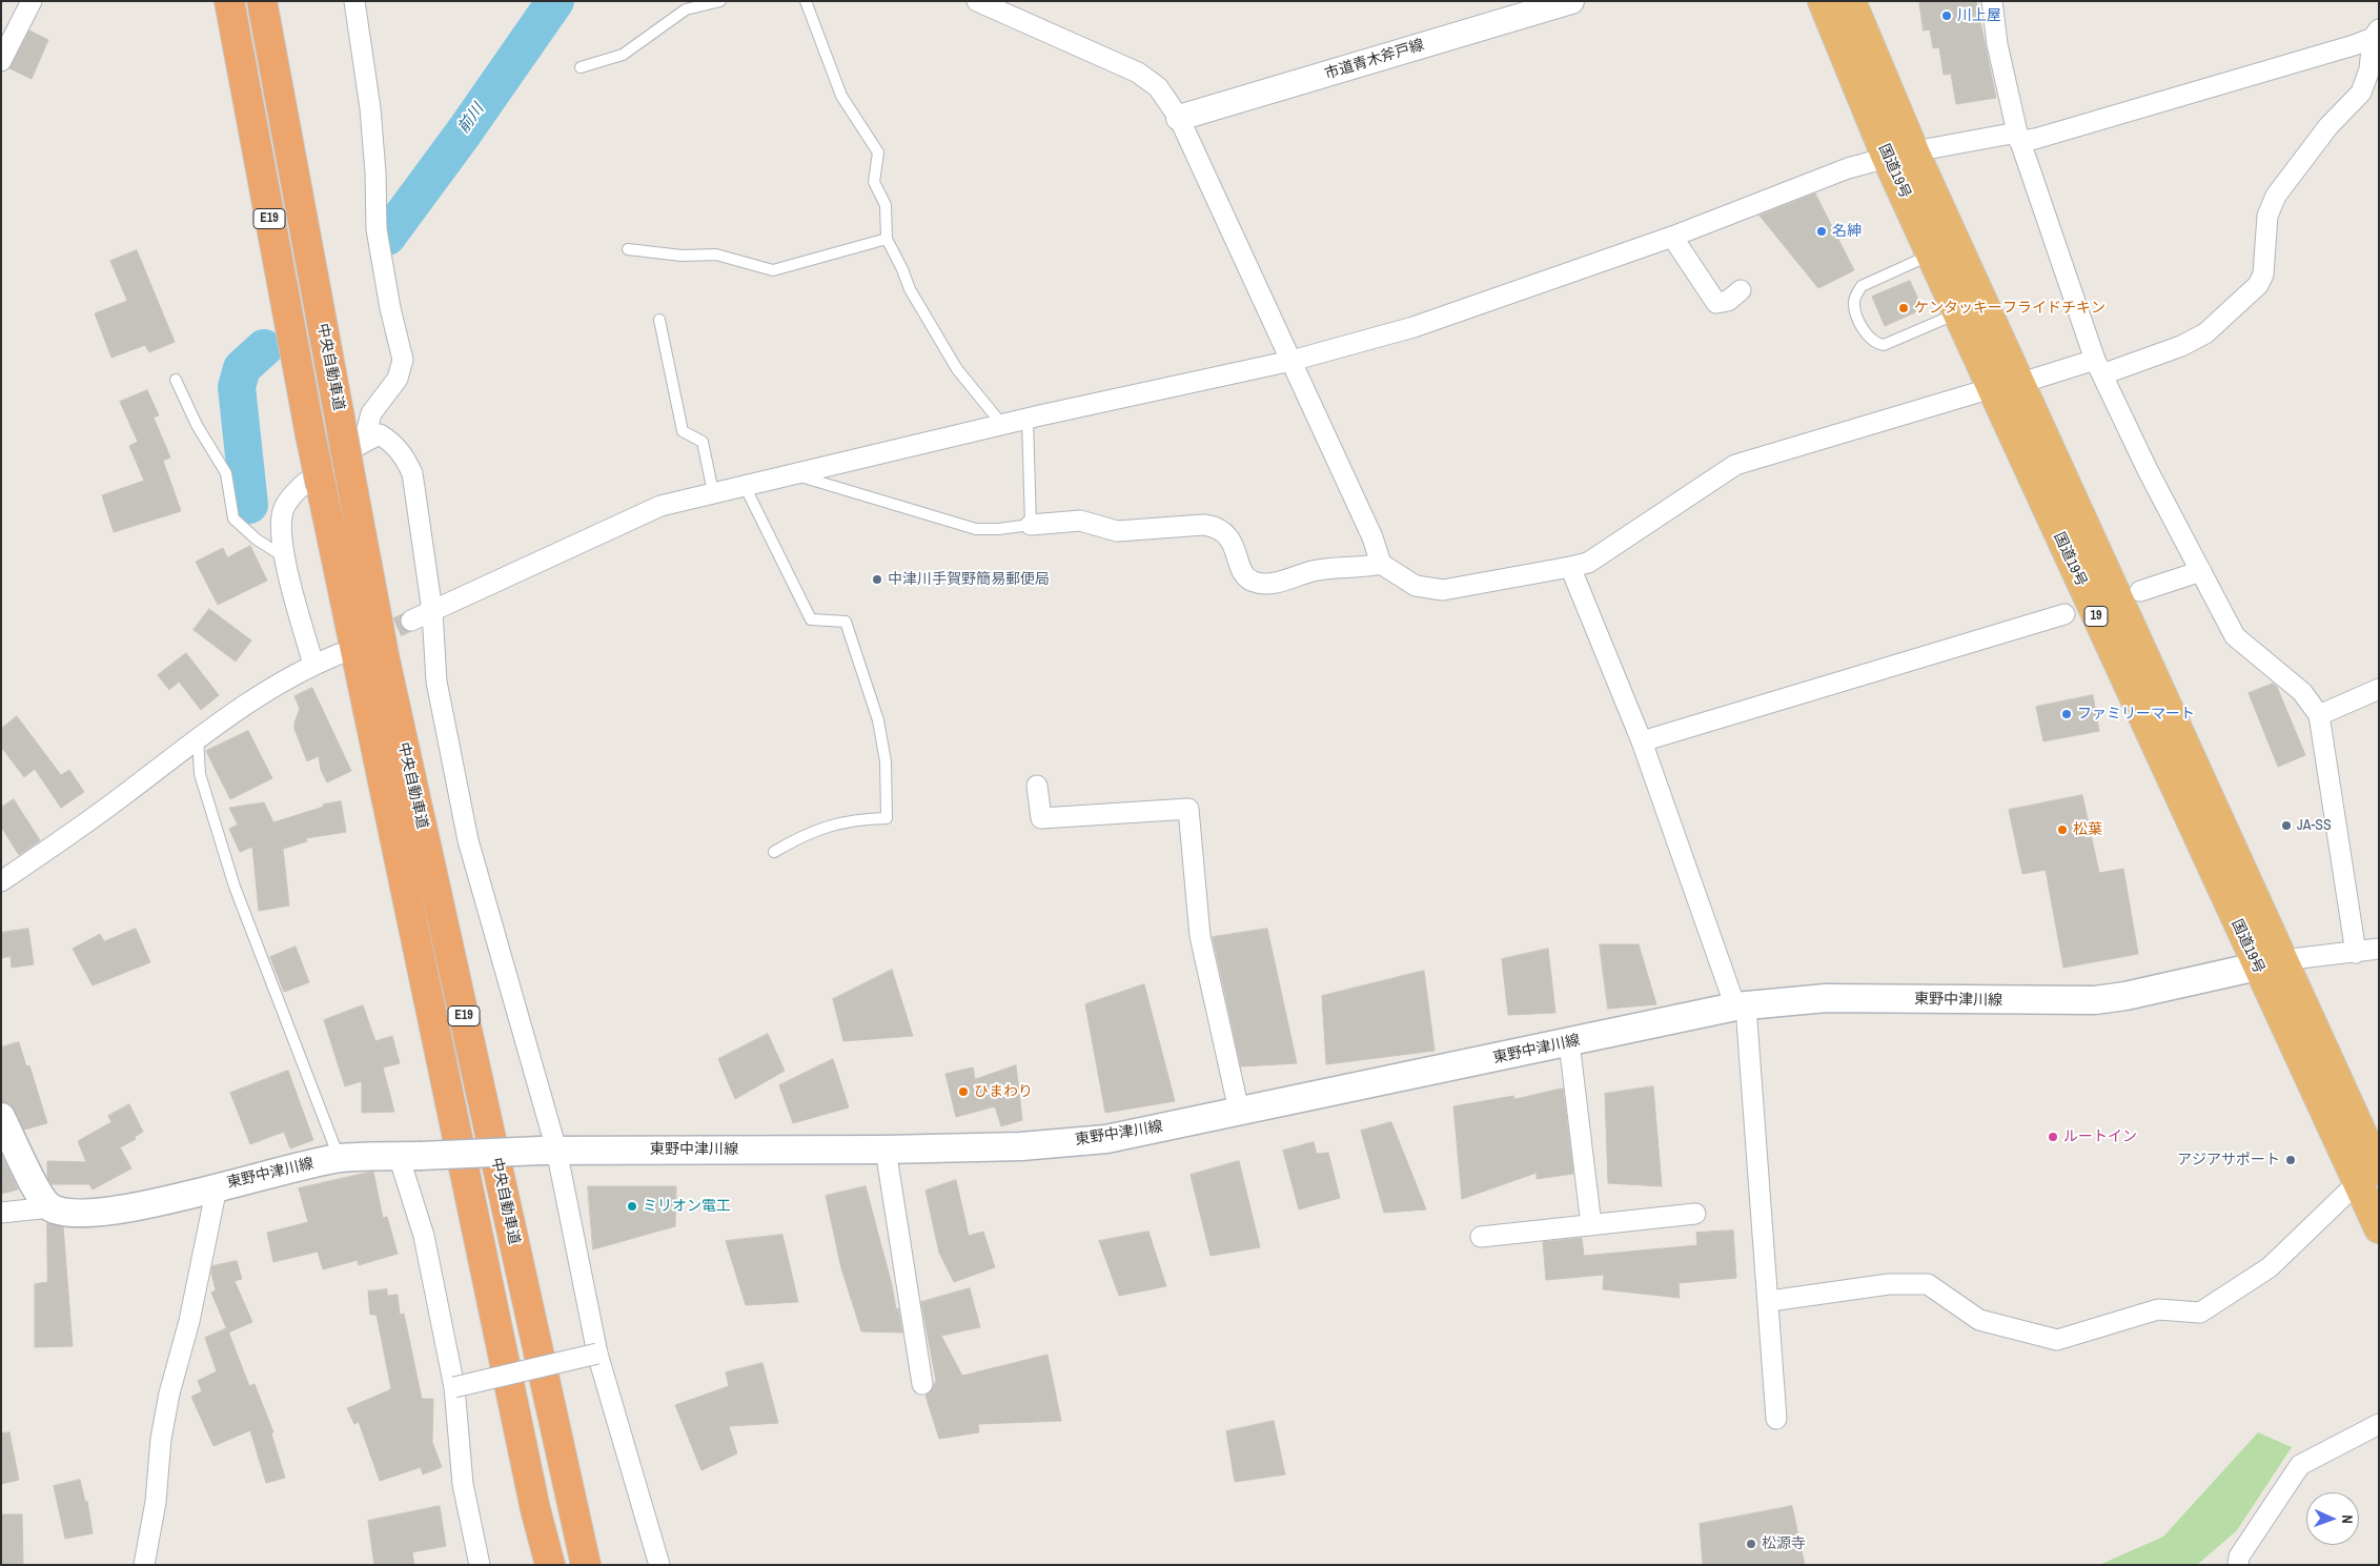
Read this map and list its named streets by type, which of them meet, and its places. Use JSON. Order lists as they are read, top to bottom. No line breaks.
{"streets":{"highway":["国道19号","E19","中央自動車道","19"],"main road":["東野中津川線"],"street":["市道青木斧戸線"]},"crossings":[["国道19号","東野中津川線"]],"water":["前川"],"places":["川上屋","名紳","ケンタッキーフライドチキン","中津川手賀野簡易郵便局","ファミリーマート","JA-SS","松葉","ひまわり","ルートイン","アジアサポート","ミリオン電工","松源寺"],"north":"right"}
